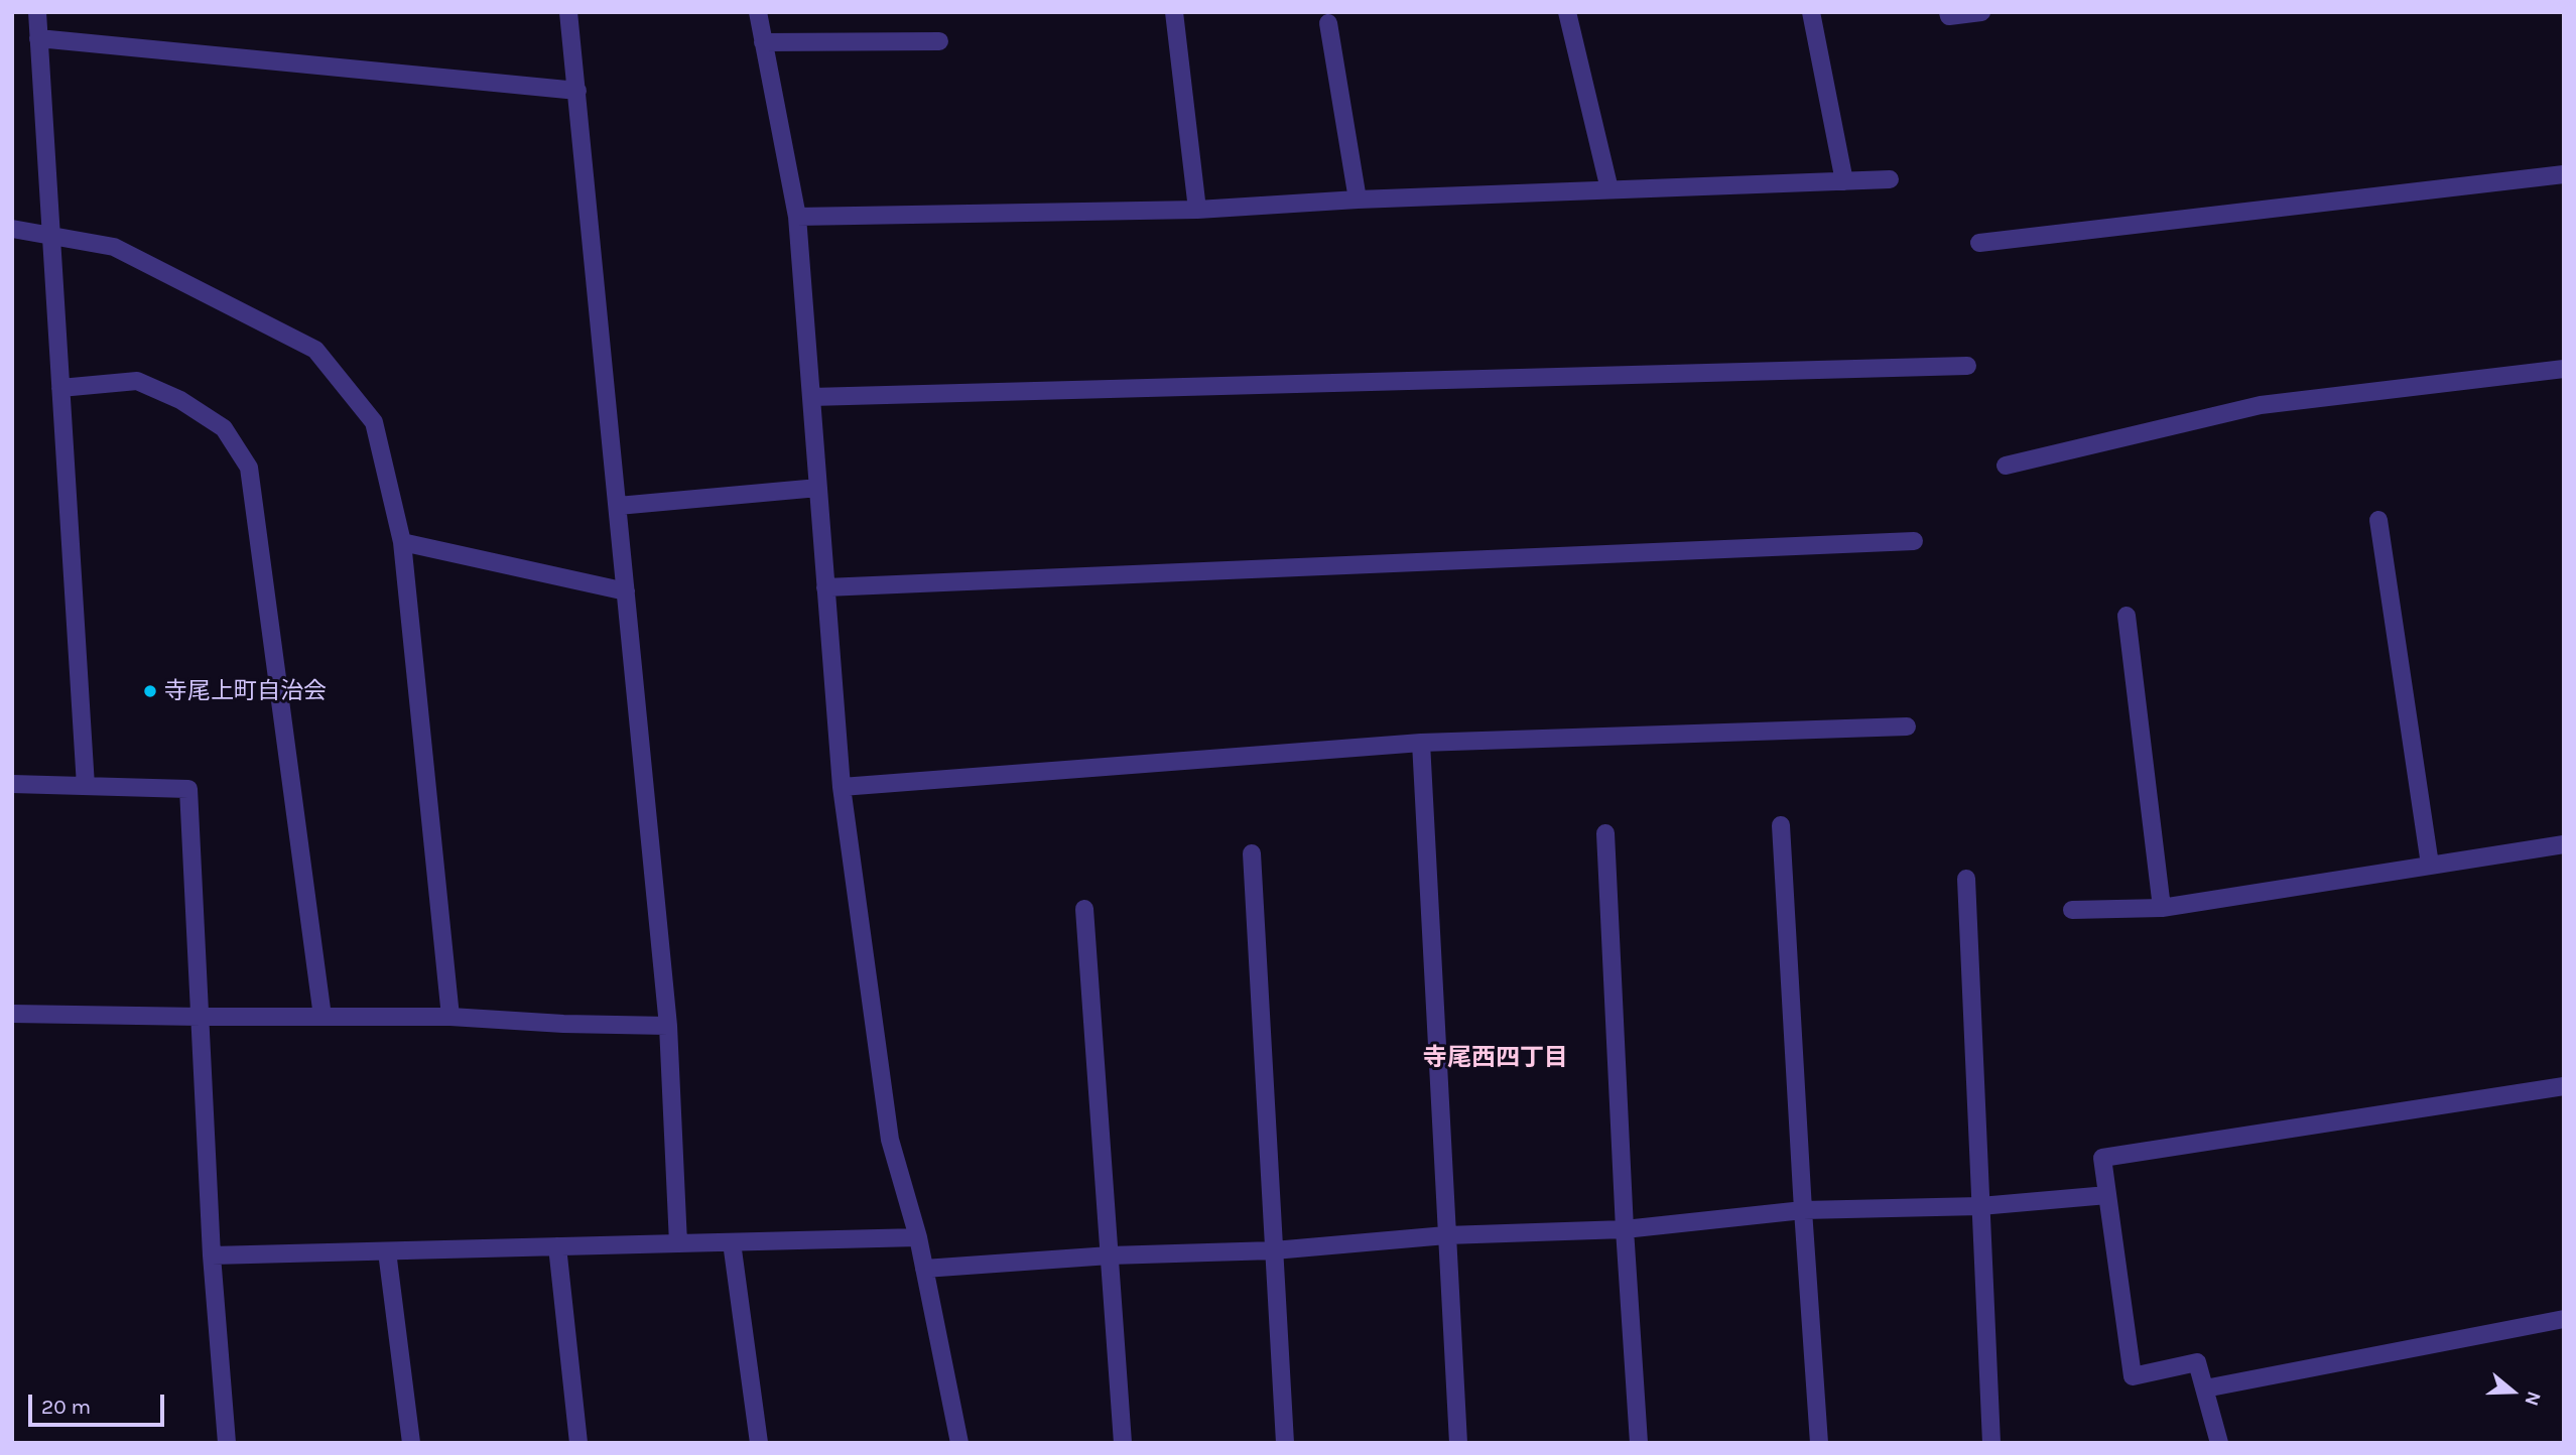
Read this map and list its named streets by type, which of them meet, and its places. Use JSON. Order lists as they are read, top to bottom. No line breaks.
{"districts":["寺尾西四丁目"],"places":["寺尾上町自治会"],"scale_bar":"20 m","north":"right"}
